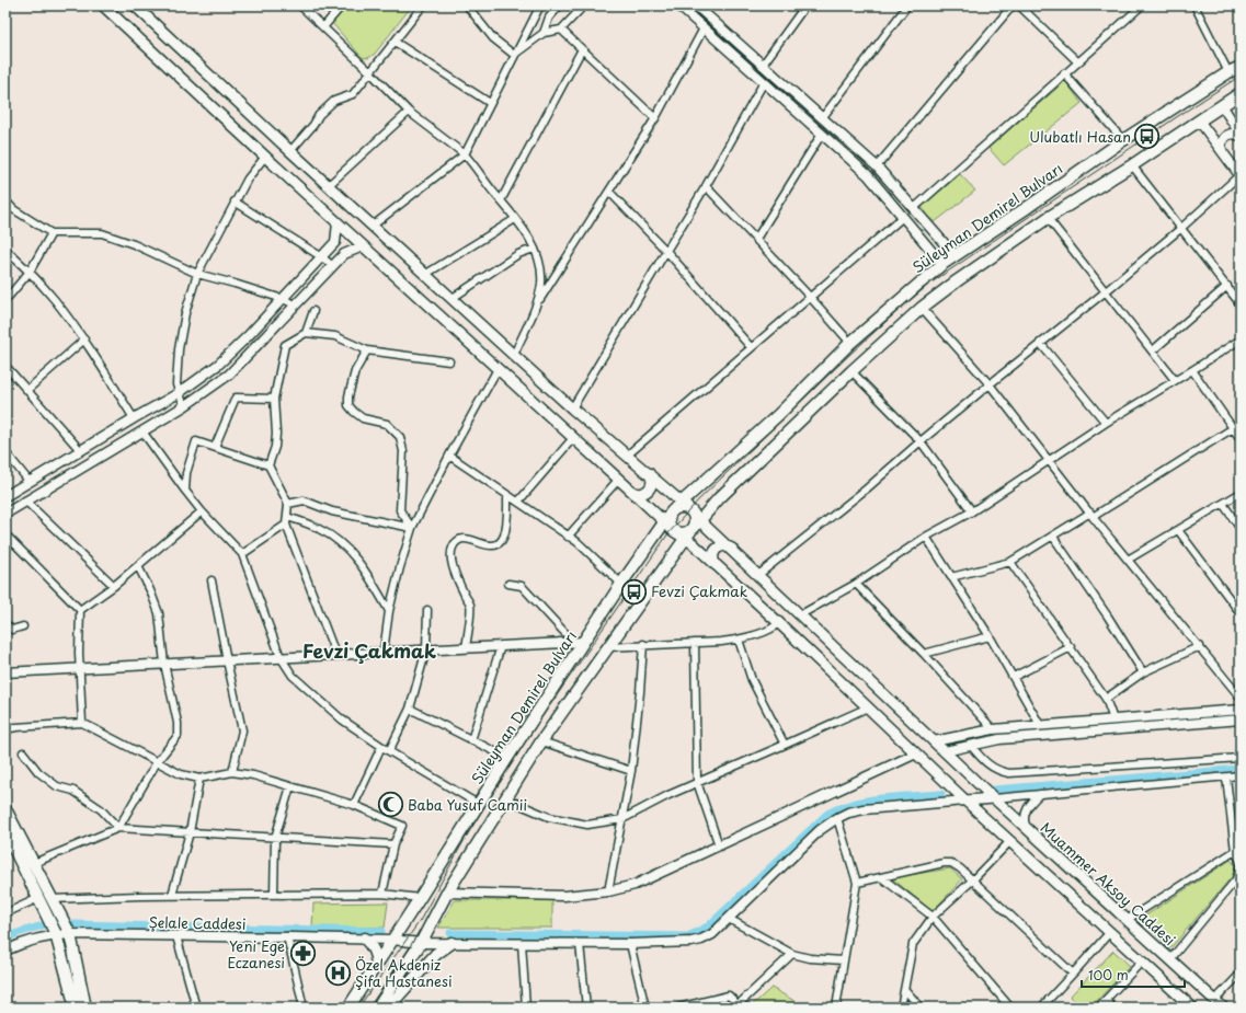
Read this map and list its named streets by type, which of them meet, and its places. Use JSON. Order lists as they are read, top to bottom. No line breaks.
{"streets":{"main road":["Süleyman Demirel Bulvarı","Muammer Aksoy Caddesi"],"street":["Şelale Caddesi"]},"crossings":[["Süleyman Demirel Bulvarı","Muammer Aksoy Caddesi"],["Süleyman Demirel Bulvarı","Şelale Caddesi"]],"districts":["Fevzi Çakmak"],"places":{"bus stop":["Ulubatlı Hasan","Fevzi Çakmak"],"mosque":["Baba Yusuf Camii"],"pharmacy":["Yeni Ege Eczanesi"],"hospital":["Özel Akdeniz Şifa Hastanesi"]},"scale_bar":"100 m"}
